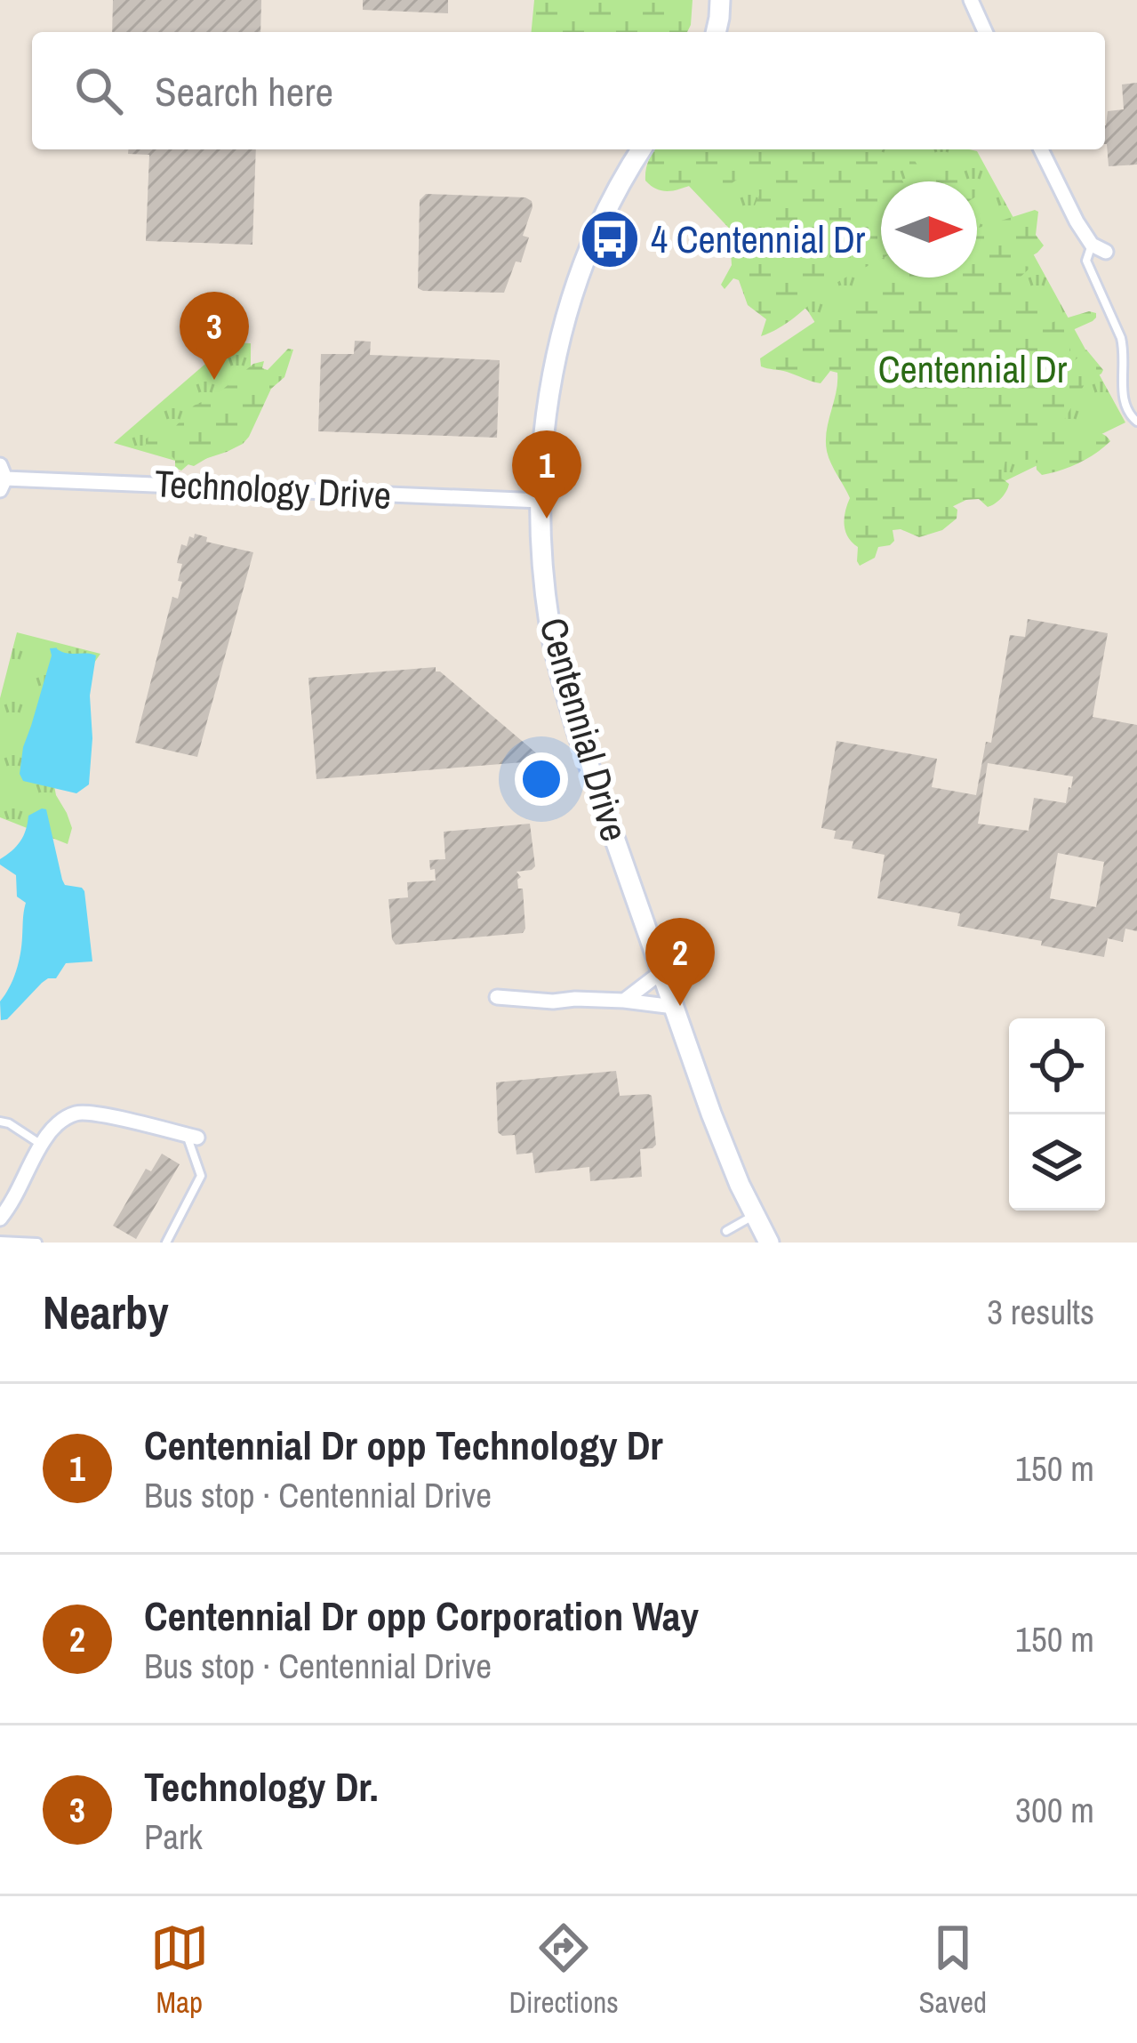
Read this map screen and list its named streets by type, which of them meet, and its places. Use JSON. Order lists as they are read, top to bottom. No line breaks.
{"streets":{"street":["Technology Drive","Centennial Drive"]},"crossings":[["Technology Drive","Centennial Drive"]],"parks":["Centennial Dr"],"places":{"bus stop":["4 Centennial Dr"]},"north":"right","page":{"search":"Search here","pins":["3","1","2"],"heading":["Nearby","3 results"],"list":[{"mark":"1","name":"Centennial Dr opp Technology Dr","note":"Bus stop · Centennial Drive","value":"150 m"},{"mark":"2","name":"Centennial Dr opp Corporation Way","note":"Bus stop · Centennial Drive","value":"150 m"},{"mark":"3","name":"Technology Dr.","note":"Park","value":"300 m"}],"nav":["Map","Directions","Saved"]}}
